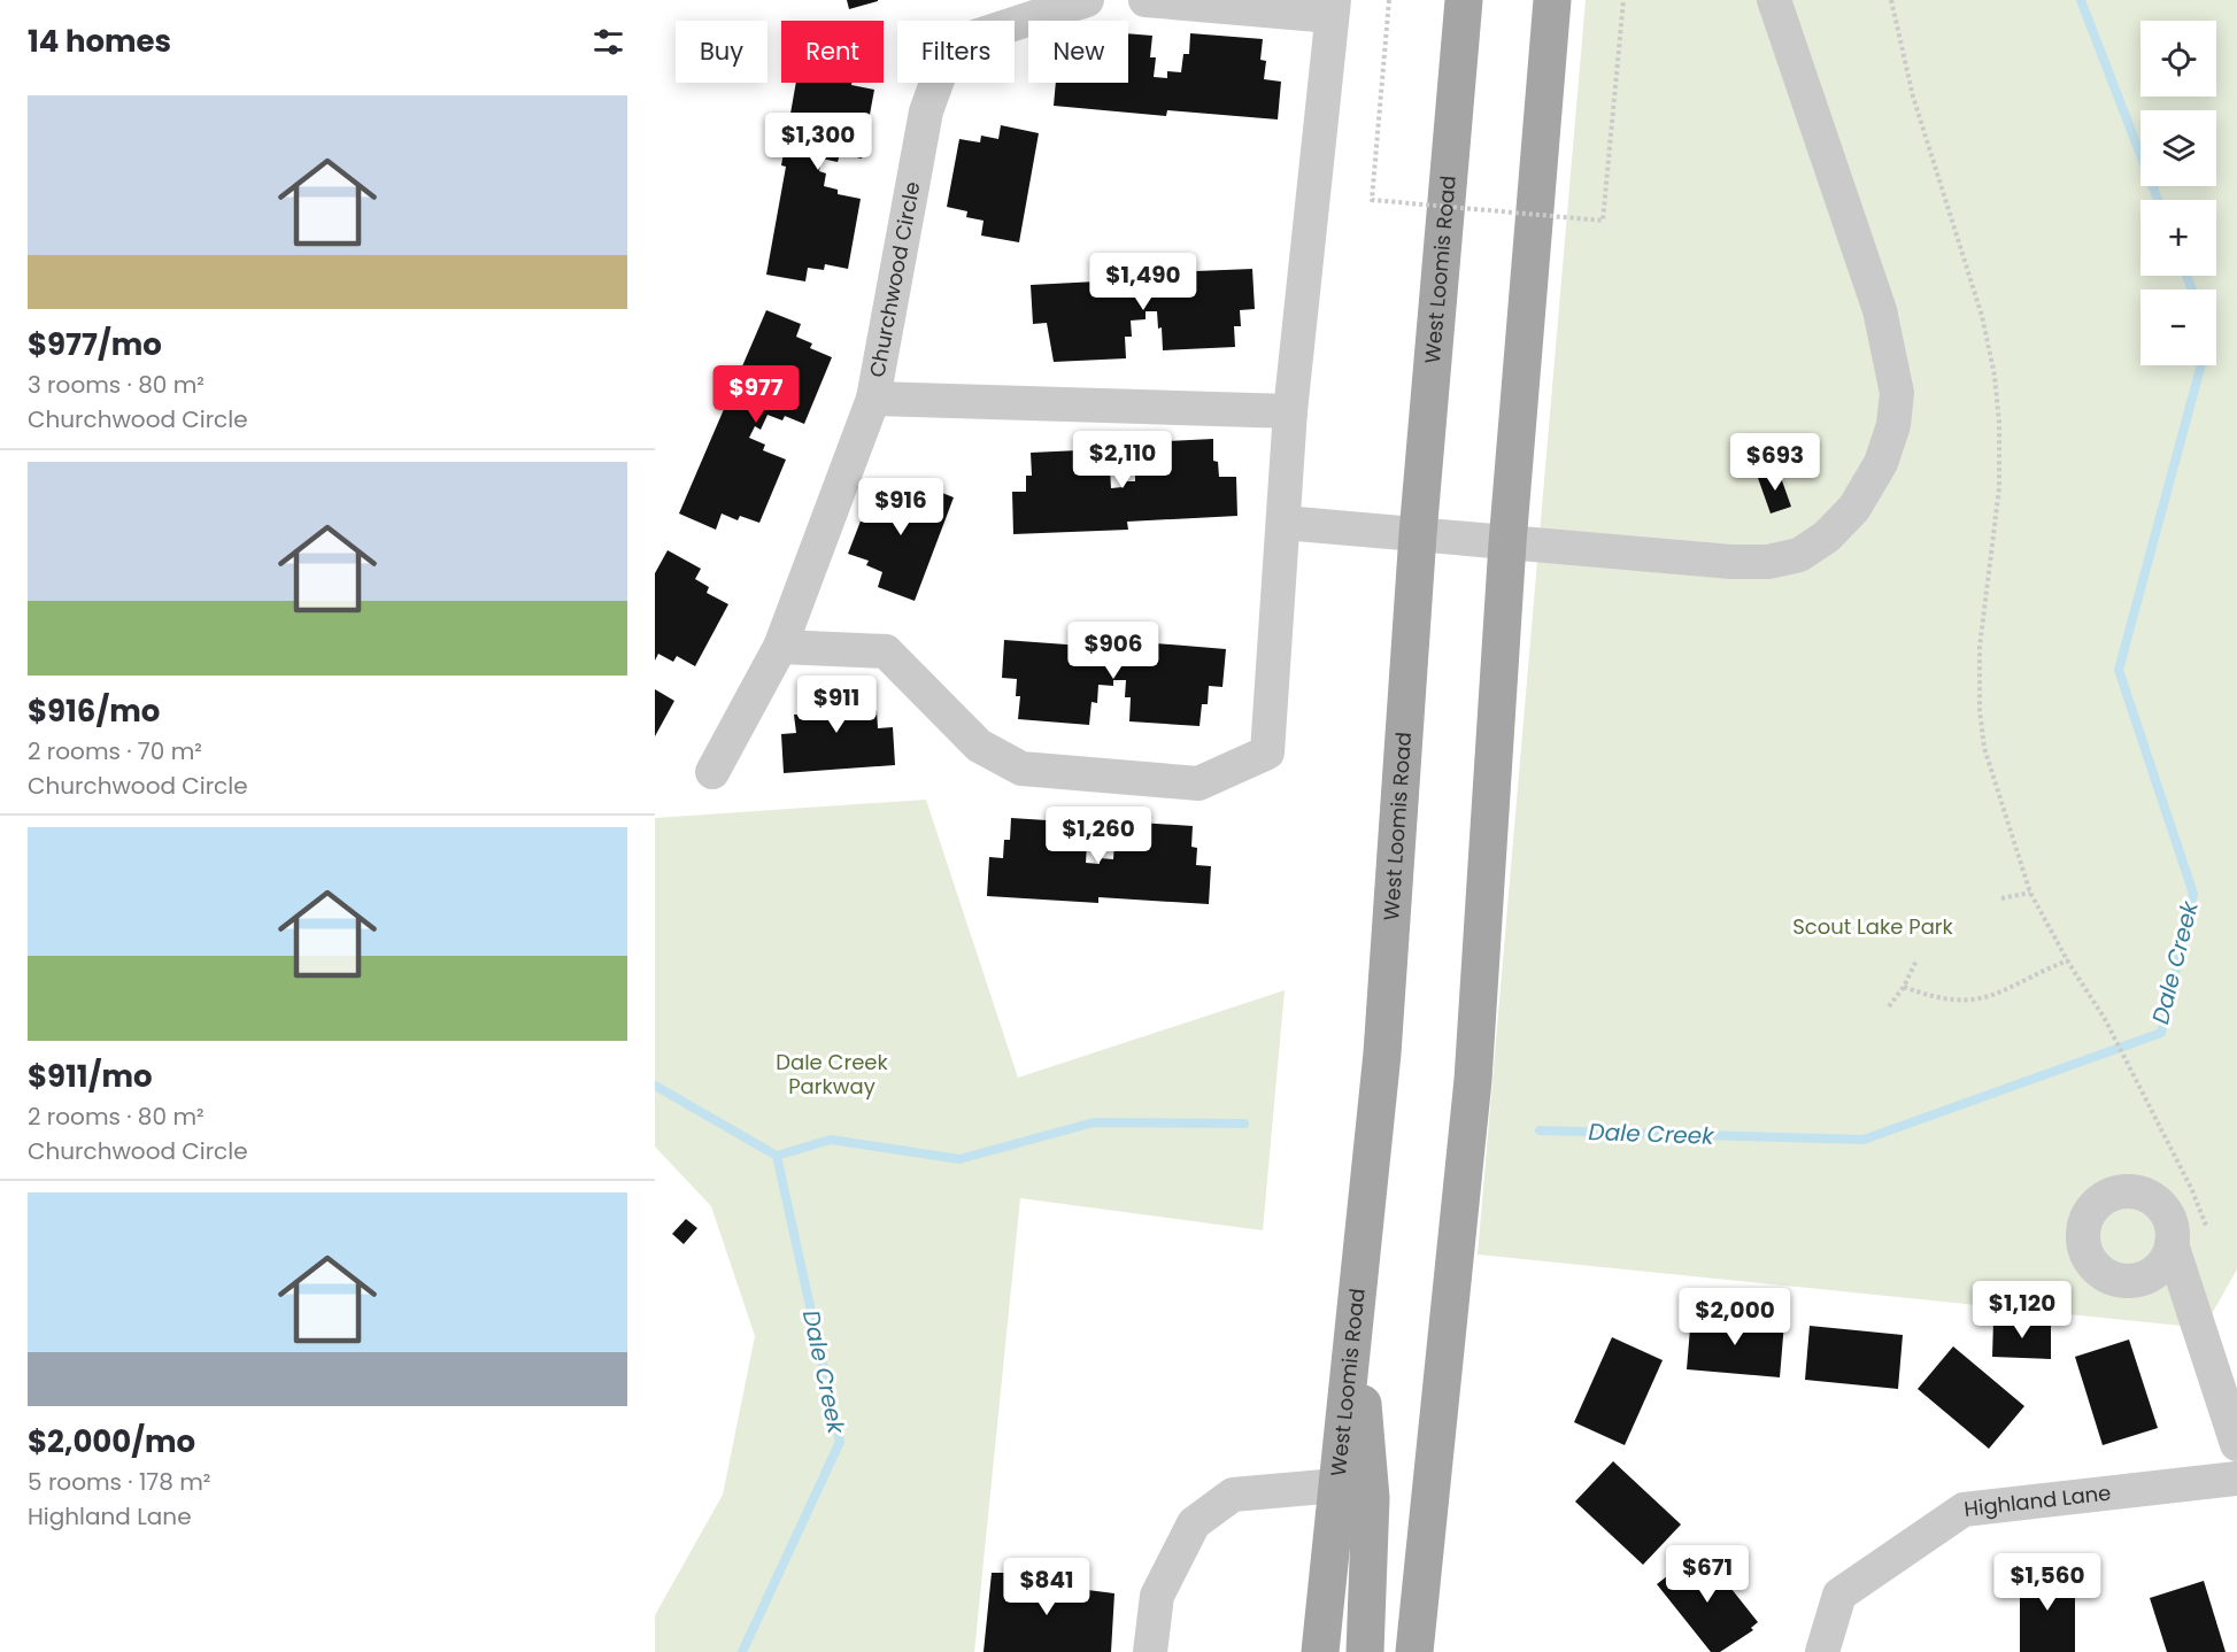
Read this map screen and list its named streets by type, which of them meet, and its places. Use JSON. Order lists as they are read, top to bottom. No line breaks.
{"streets":{"main road":["West Loomis Road"],"street":["Churchwood Circle","Highland Lane"]},"water":["Dale Creek"],"parks":["Scout Lake Park","Dale Creek Parkway"],"page":{"heading":"14 homes","map_buttons":["+","−"],"chip":["Buy","Rent","Filters","New"],"list":[{"name":"$977/mo","note":"3 rooms · 80 m² · Churchwood Circle"},{"name":"$916/mo","note":"2 rooms · 70 m² · Churchwood Circle"},{"name":"$911/mo","note":"2 rooms · 80 m² · Churchwood Circle"},{"name":"$2,000/mo","note":"5 rooms · 178 m² · Highland Lane"}],"price":["$1,300","$1,490","$977","$2,110","$693","$916","$906","$911","$1,260","$1,120","$2,000","$671","$1,560","$841"]}}
